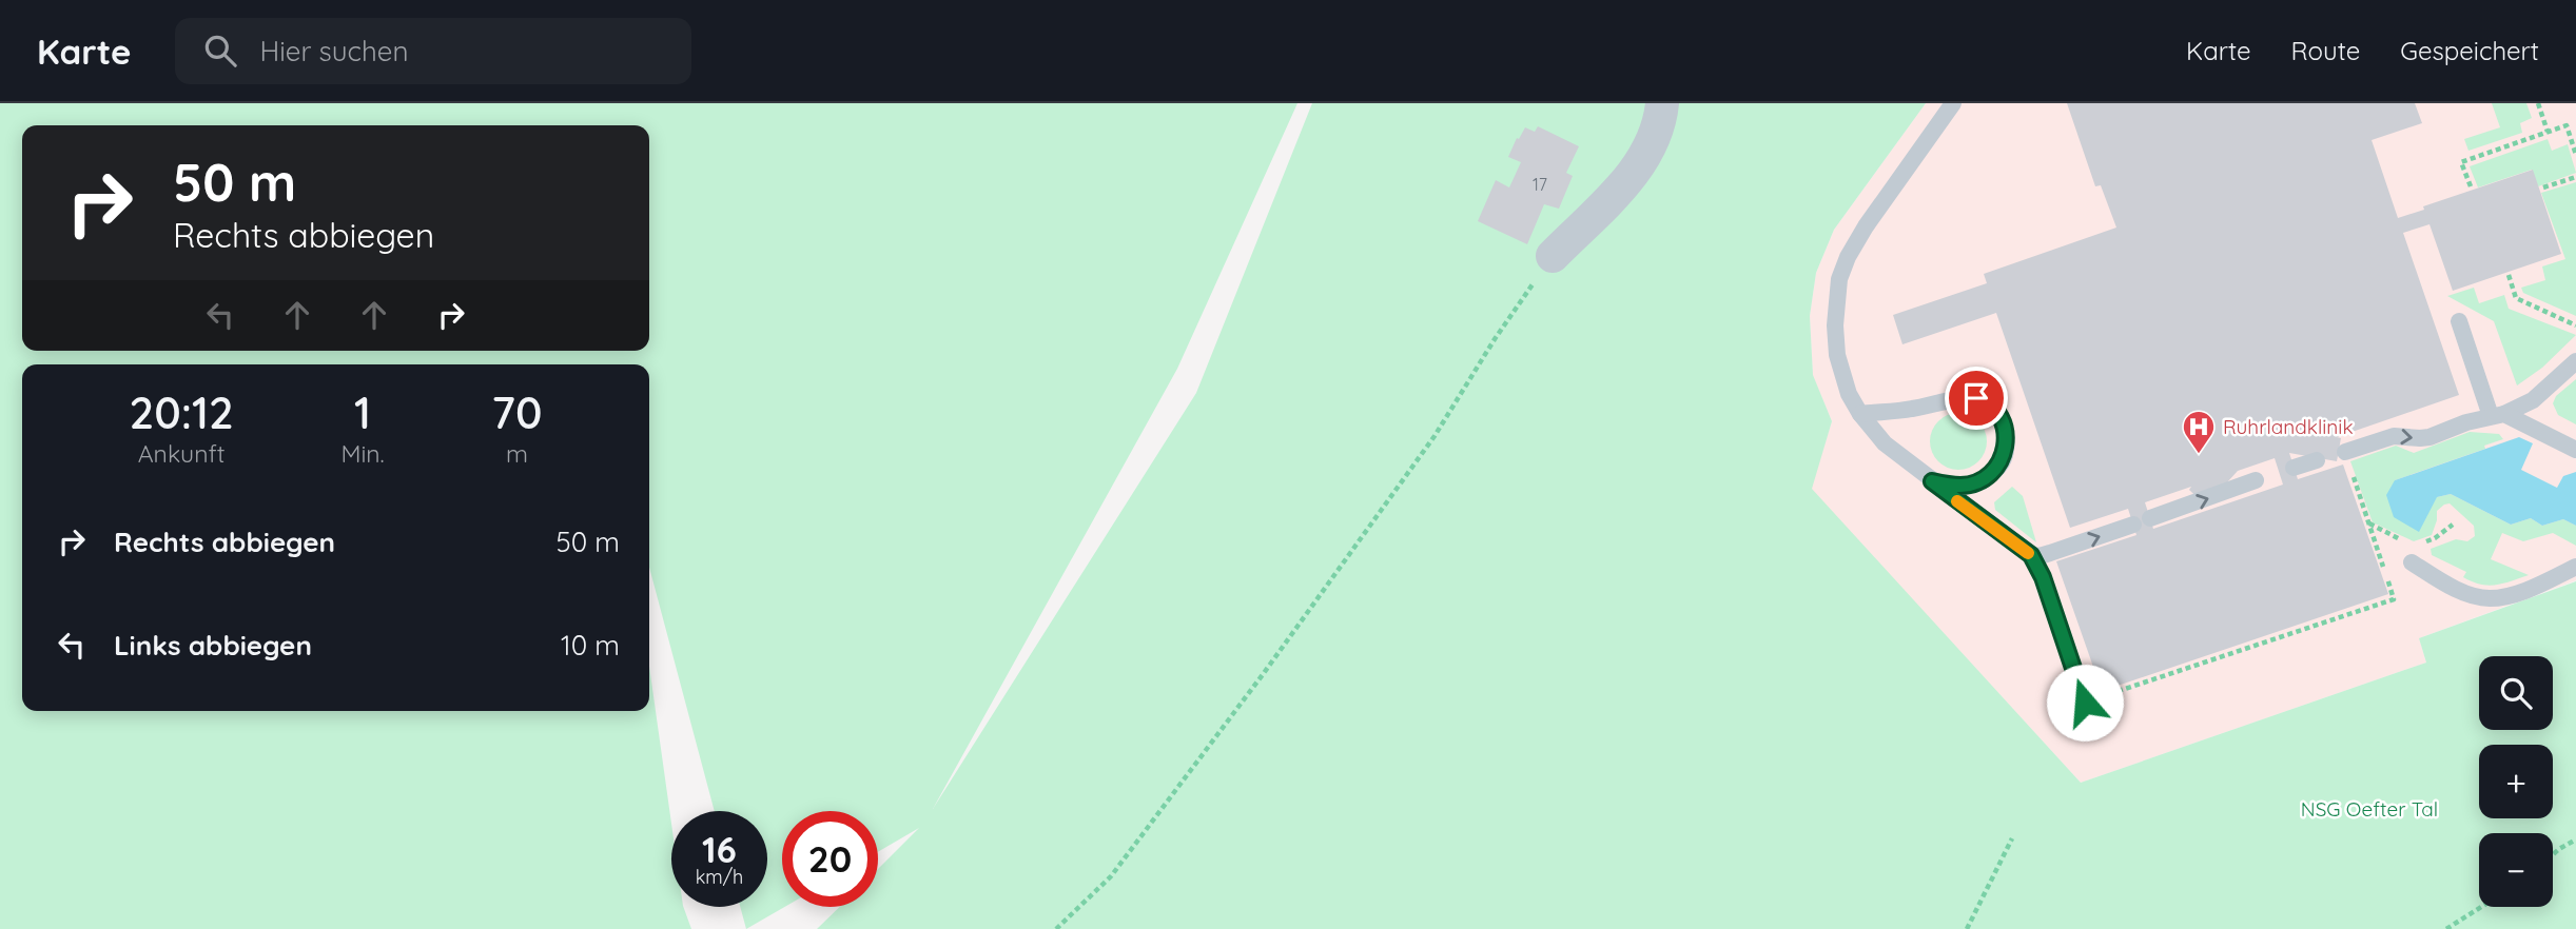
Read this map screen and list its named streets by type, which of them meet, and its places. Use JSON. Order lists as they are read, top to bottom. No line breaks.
{"parks":["NSG Oefter Tal"],"places":{"hospital":["Ruhrlandklinik"]},"house_numbers":["17"],"page":{"header":"Karte","search":"Hier suchen","nav":["Karte","Route","Gespeichert"],"turn":["50 m","Rechts abbiegen"],"eta":["20:12","Ankunft","1","Min.","70","m"],"list":[{"name":"Rechts abbiegen","value":"50 m"},{"name":"Links abbiegen","value":"10 m"}],"map_buttons":["+","−"],"speed":"16 km/h","limit":"20"}}
